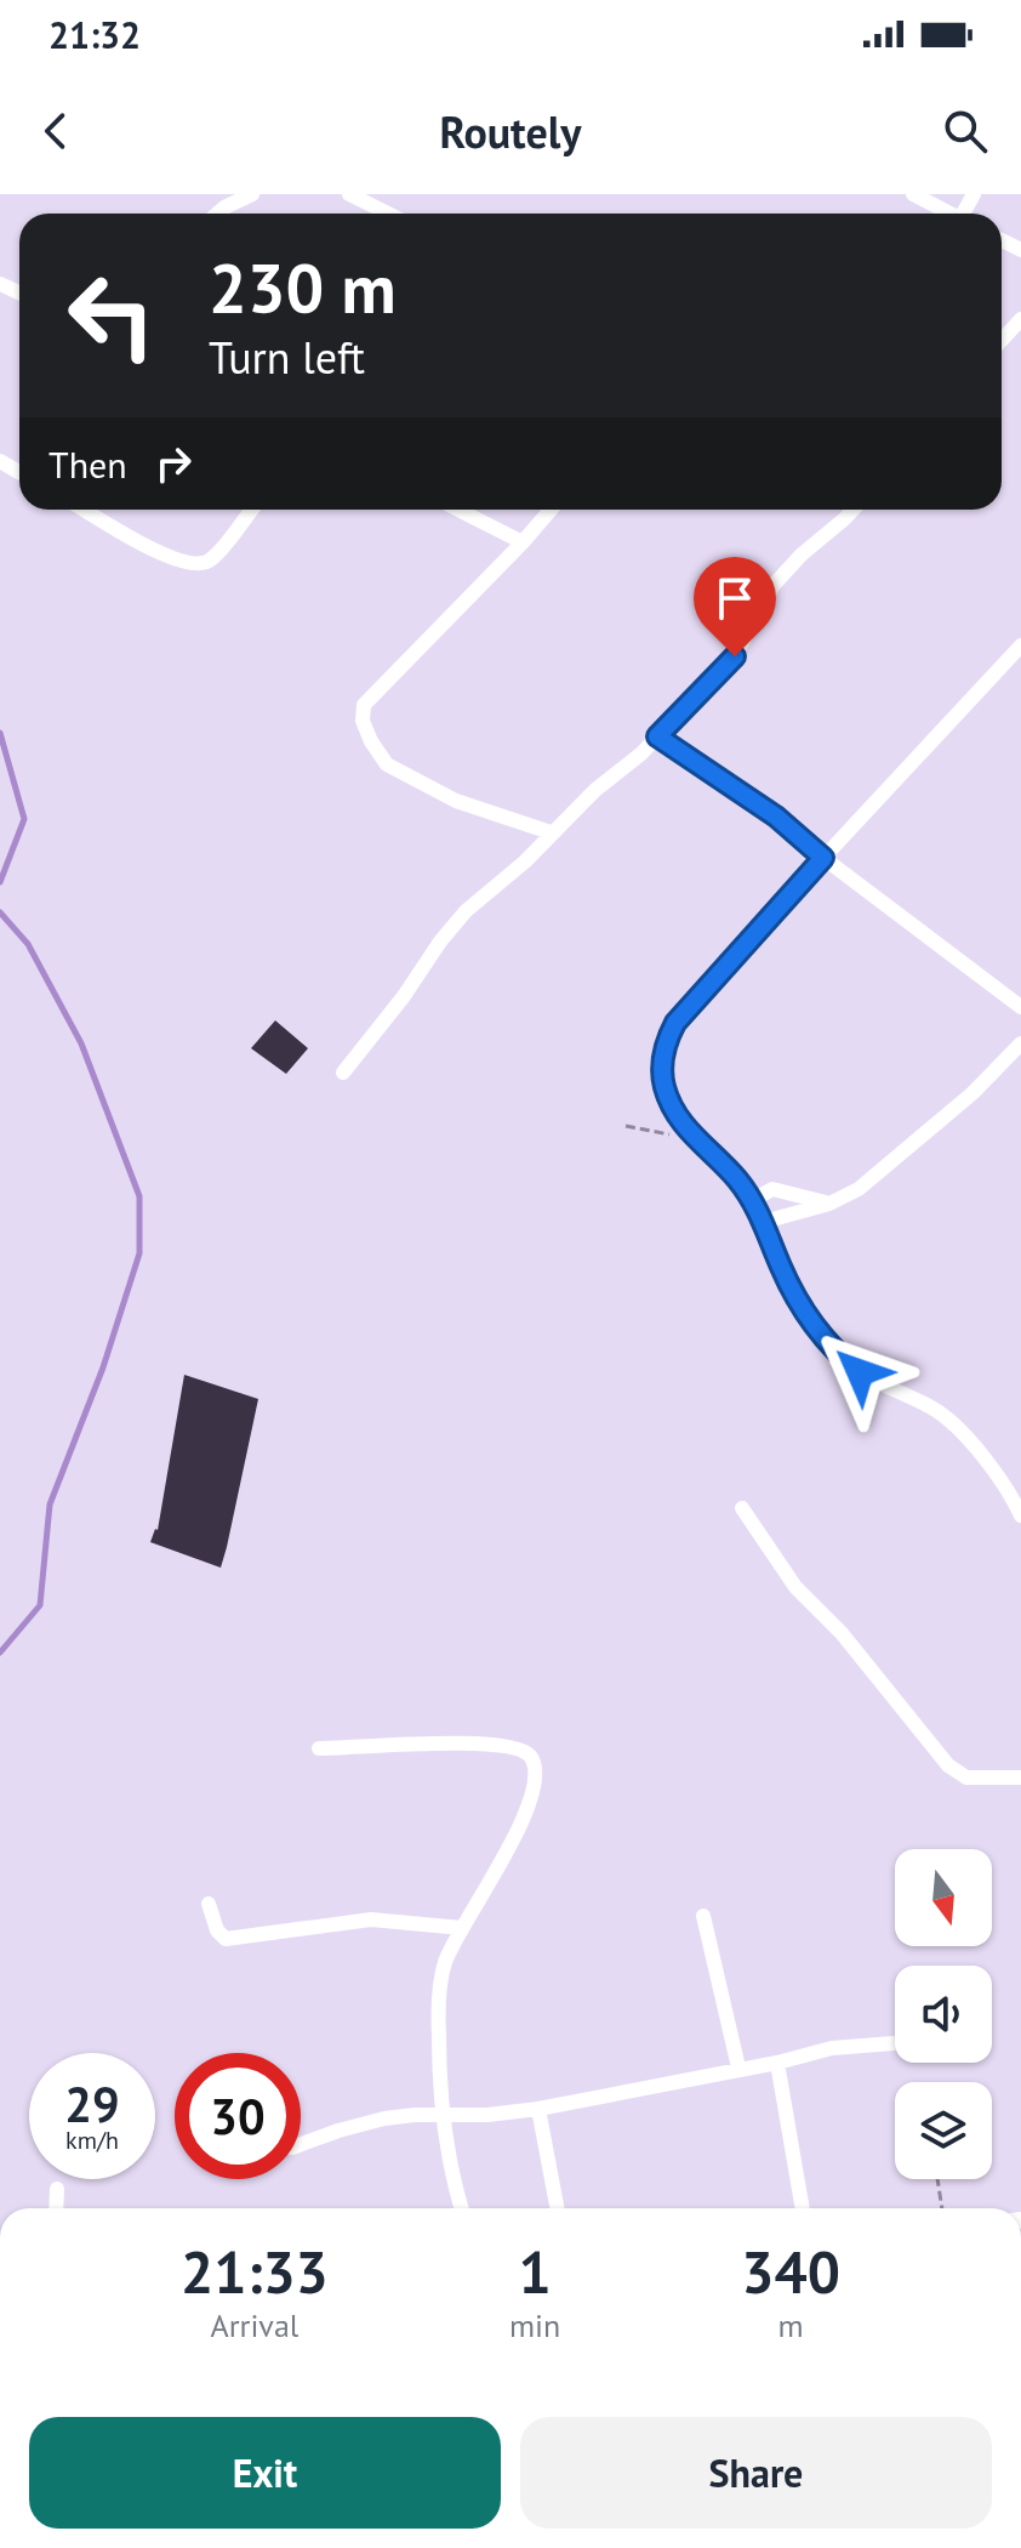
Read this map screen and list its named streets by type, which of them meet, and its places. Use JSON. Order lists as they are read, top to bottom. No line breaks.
{"north":"bottom","page":{"status":"21:32","header":"Routely","turn":["230 m","Turn left"],"then":"Then","speed":"29 km/h","limit":"30","eta":["21:33","Arrival","1","min","340","m"],"buttons":["Exit","Share"]}}
